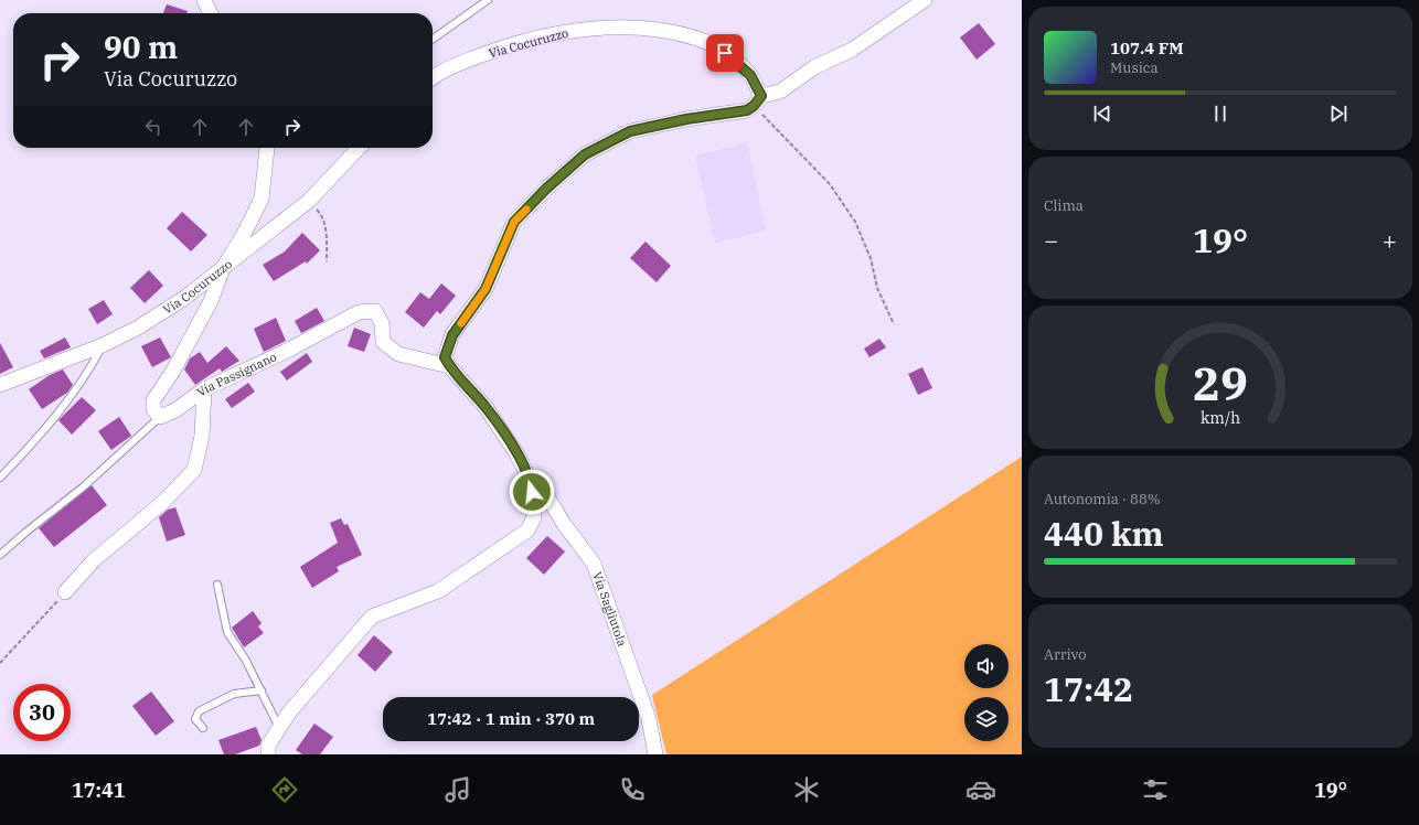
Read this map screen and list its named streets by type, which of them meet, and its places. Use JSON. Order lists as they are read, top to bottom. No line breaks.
{"streets":{"street":["Via Cocuruzzo","Via Passignano","Via Sagliutola"]},"page":{"turn":["90 m","Via Cocuruzzo"],"song":["107.4 FM","Musica"],"tile":["Clima",["Autonomia · 88%","440 km"],["Arrivo","17:42"]],"heat":["−","19°","+"],"limit":"30","trip":"17:42 · 1 min · 370 m","tabs":["17:41","19°"],"gauge":["29","km/h"]}}
